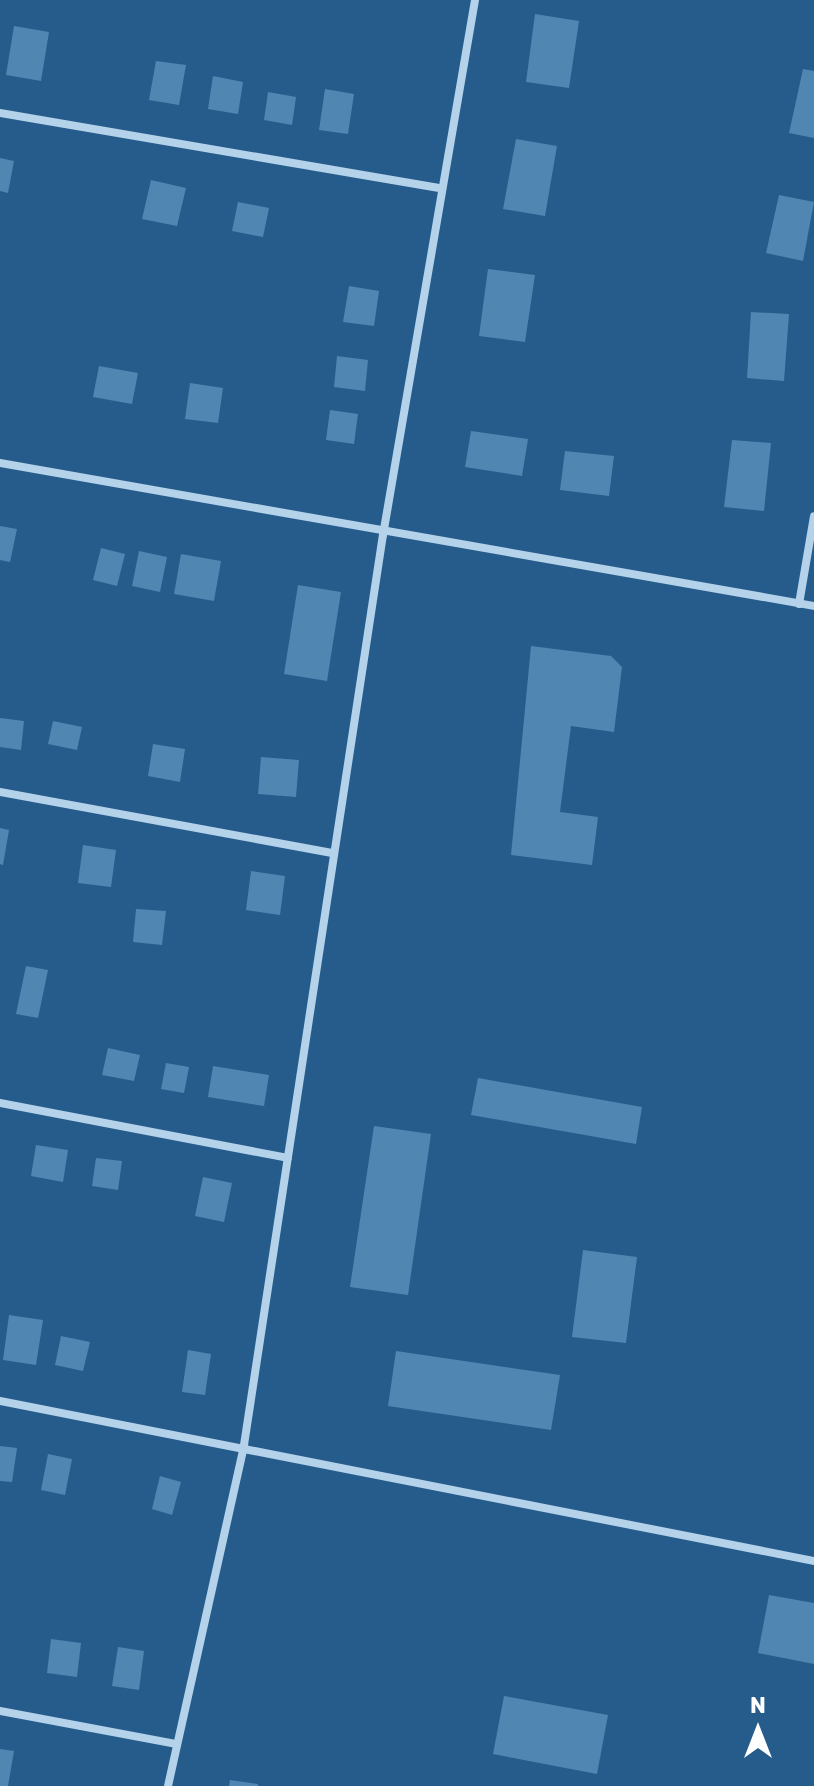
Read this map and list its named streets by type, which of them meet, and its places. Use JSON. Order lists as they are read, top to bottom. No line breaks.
{"north":"top"}
